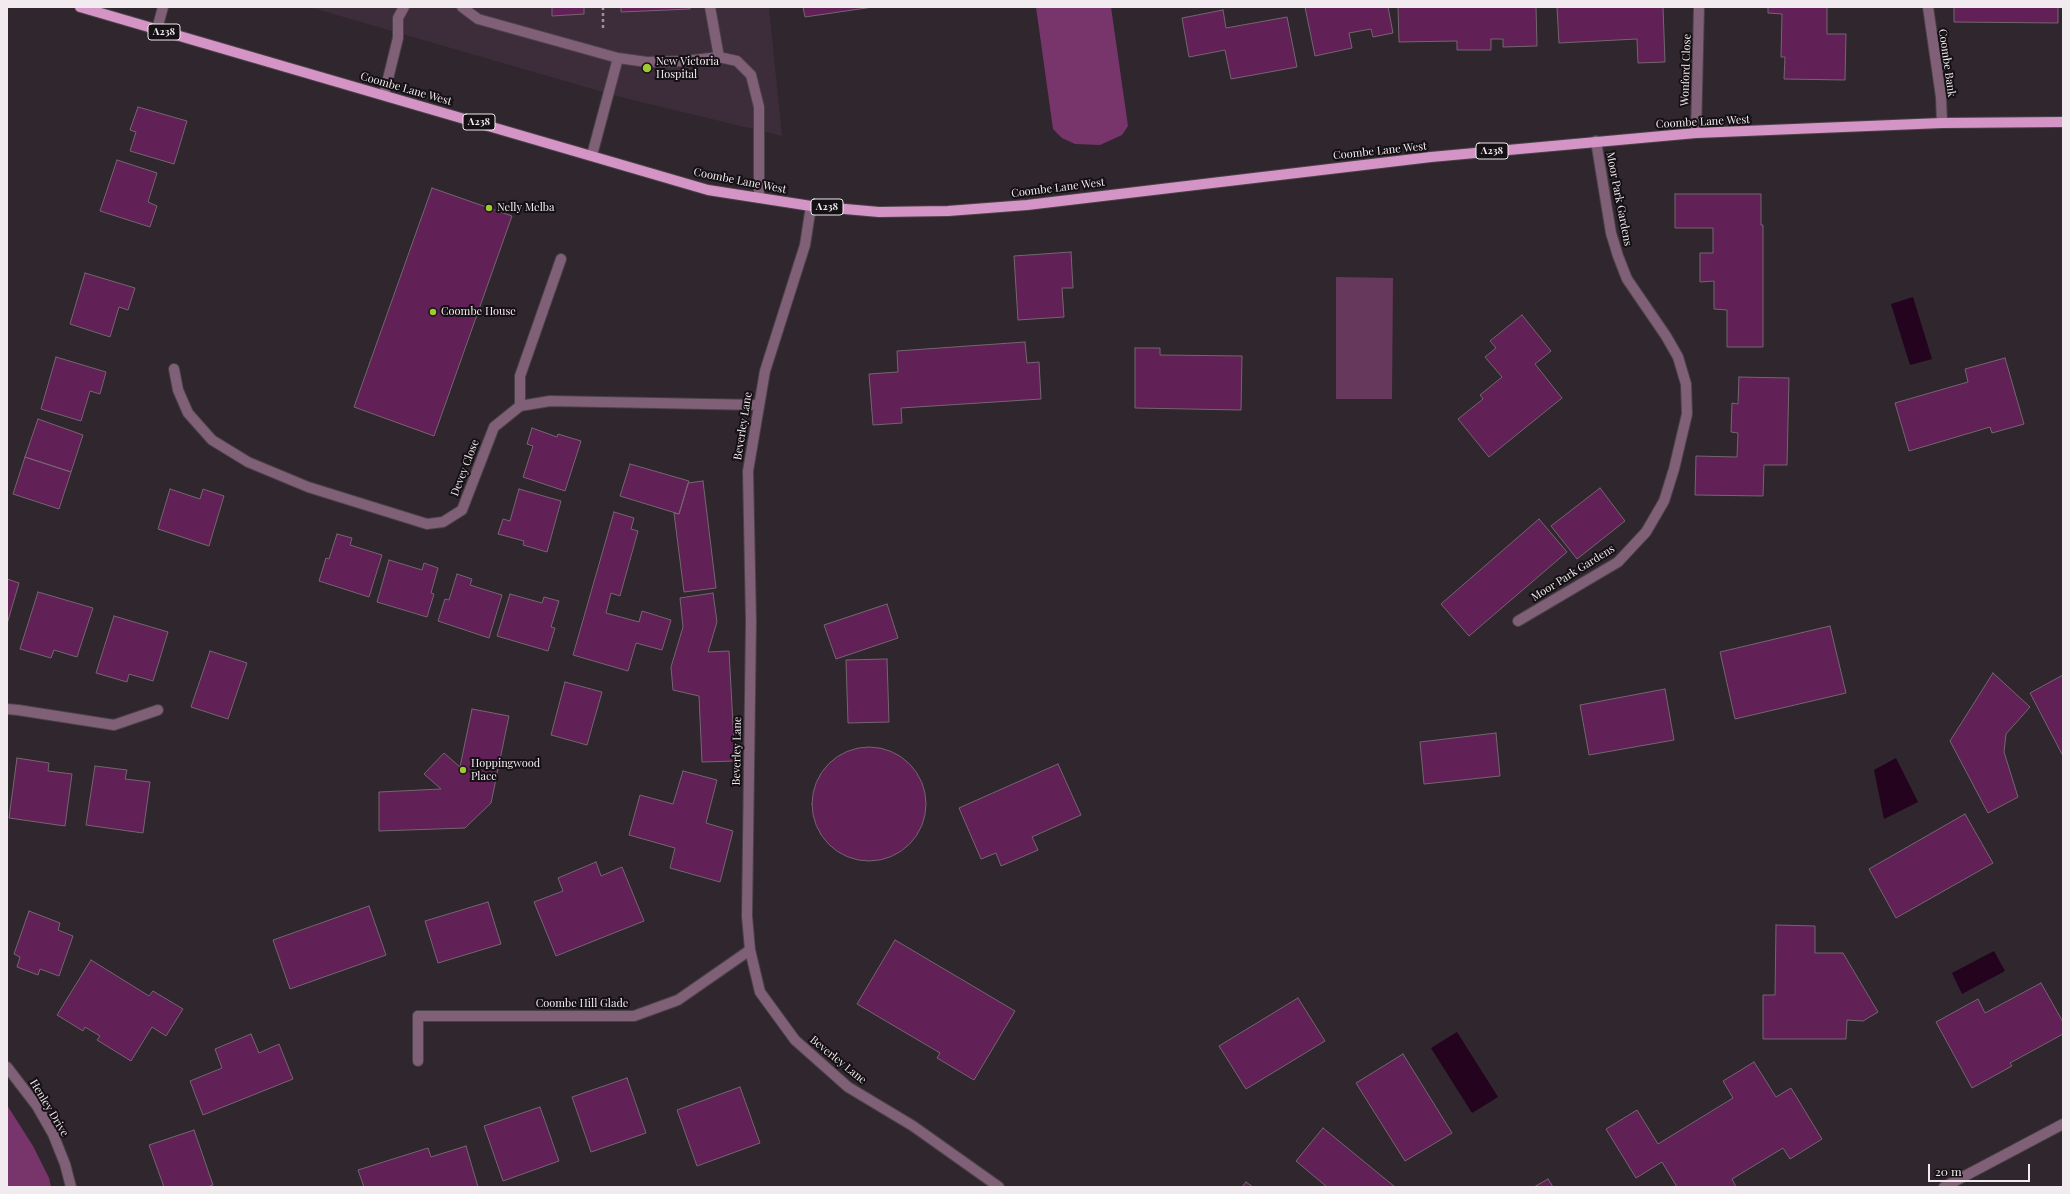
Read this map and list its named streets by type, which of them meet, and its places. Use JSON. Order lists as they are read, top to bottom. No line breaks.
{"streets":{"main road":["A238","Coombe Lane West"],"street":["Coombe Bank","Wonford Close","Moor Park Gardens","Beverley Lane","Devey Close","Coombe Hill Glade","Henley Drive"]},"crossings":[["Coombe Bank","Coombe Lane West"],["Wonford Close","Coombe Lane West"],["Coombe Lane West","Moor Park Gardens"],["Coombe Lane West","Beverley Lane"],["Beverley Lane","Devey Close"],["Beverley Lane","Coombe Hill Glade"]],"places":["New Victoria Hospital","Nelly Melba","Coombe House","Hoppingwood Place"],"scale_bar":"20 m"}
